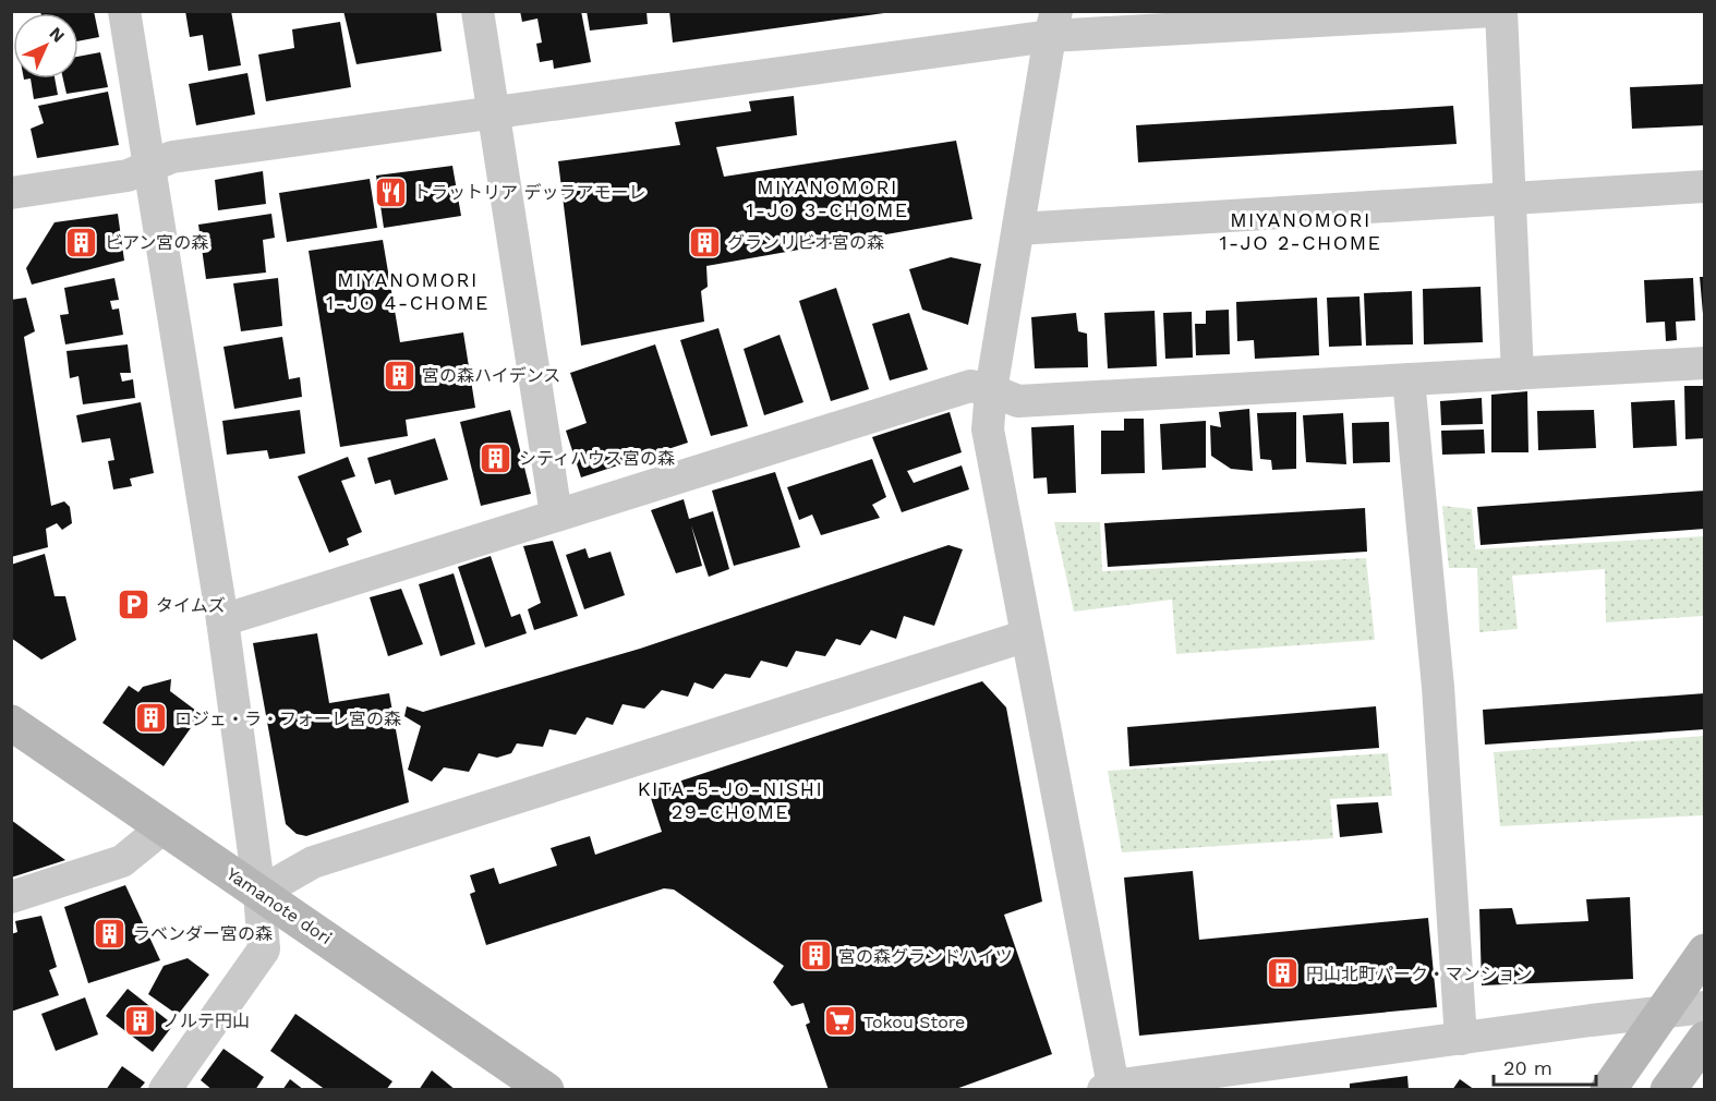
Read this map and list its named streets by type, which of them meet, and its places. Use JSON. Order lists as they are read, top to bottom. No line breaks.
{"streets":{"main road":["Yamanote dori"]},"districts":["MIYANOMORI 1-JO 3-CHOME","MIYANOMORI 1-JO 2-CHOME","MIYANOMORI 1-JO 4-CHOME","KITA-5-JO-NISHI 29-CHOME"],"places":{"restaurant":["トラットリア デッラアモーレ"],"building":["ビアン宮の森","グランリビオ宮の森","宮の森ハイデンス","シティハウス宮の森","ロジェ・ラ・フォーレ宮の森","ラベンダー宮の森","宮の森グランドハイツ","円山北町パーク・マンション","ノルテ円山"],"parking":["タイムズ"],"supermarket":["Tokou Store"]},"scale_bar":"20 m","north":"top right"}
